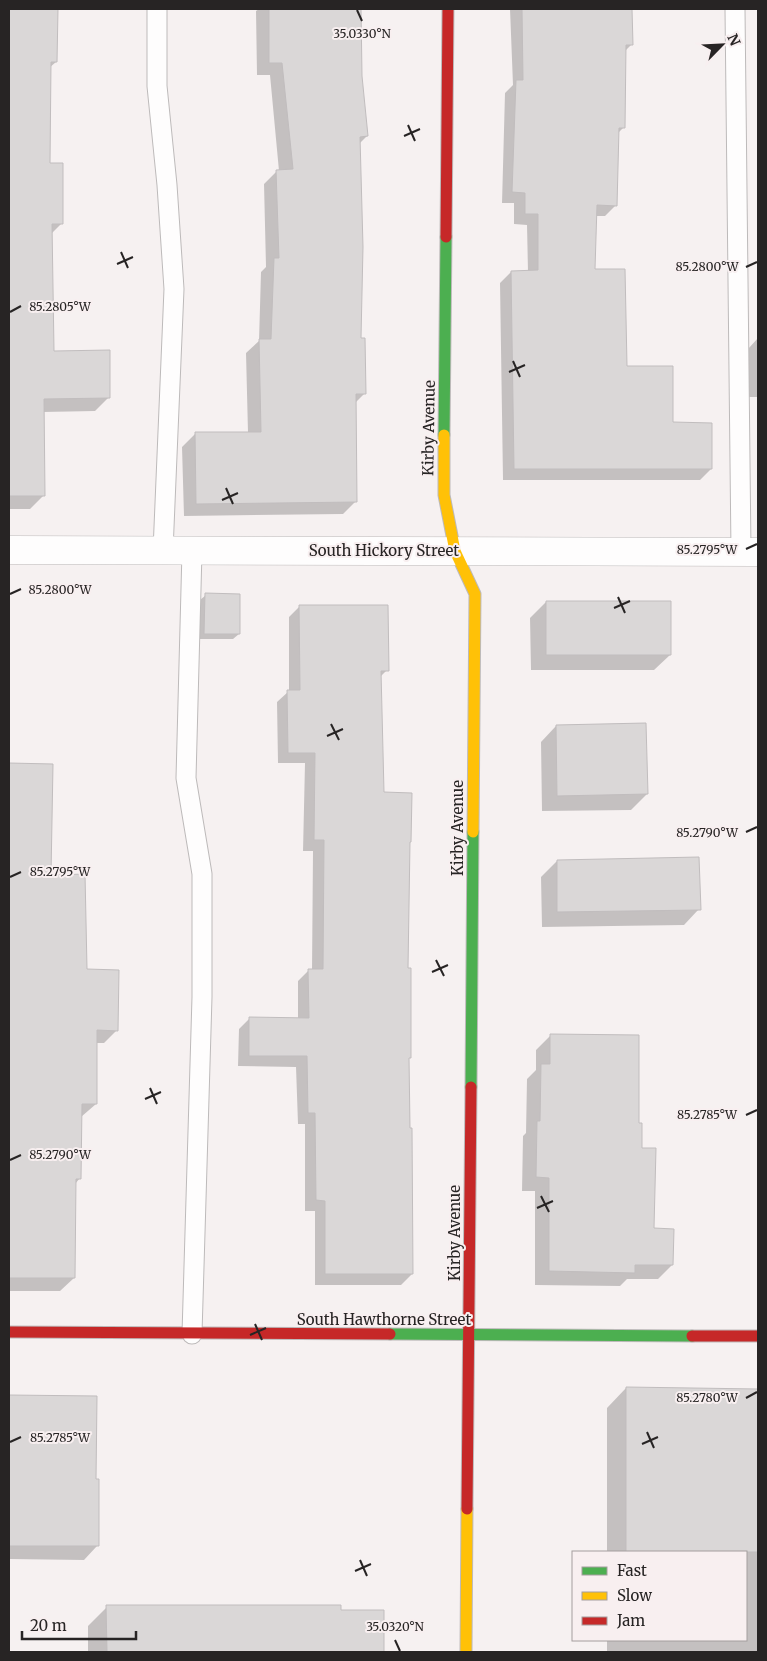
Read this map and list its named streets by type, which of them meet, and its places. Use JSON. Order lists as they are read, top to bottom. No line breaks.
{"streets":{"street":["Kirby Avenue","South Hickory Street","South Hawthorne Street"]},"crossings":[["Kirby Avenue","South Hickory Street"],["Kirby Avenue","South Hawthorne Street"]],"legend":["Fast","Slow","Jam"],"scale_bar":"20 m","north":"top right","coordinates":["35.0330°N","85.2800°W","85.2805°W","85.2795°W","85.2790°W","85.2785°W","85.2780°W","35.0320°N"]}
